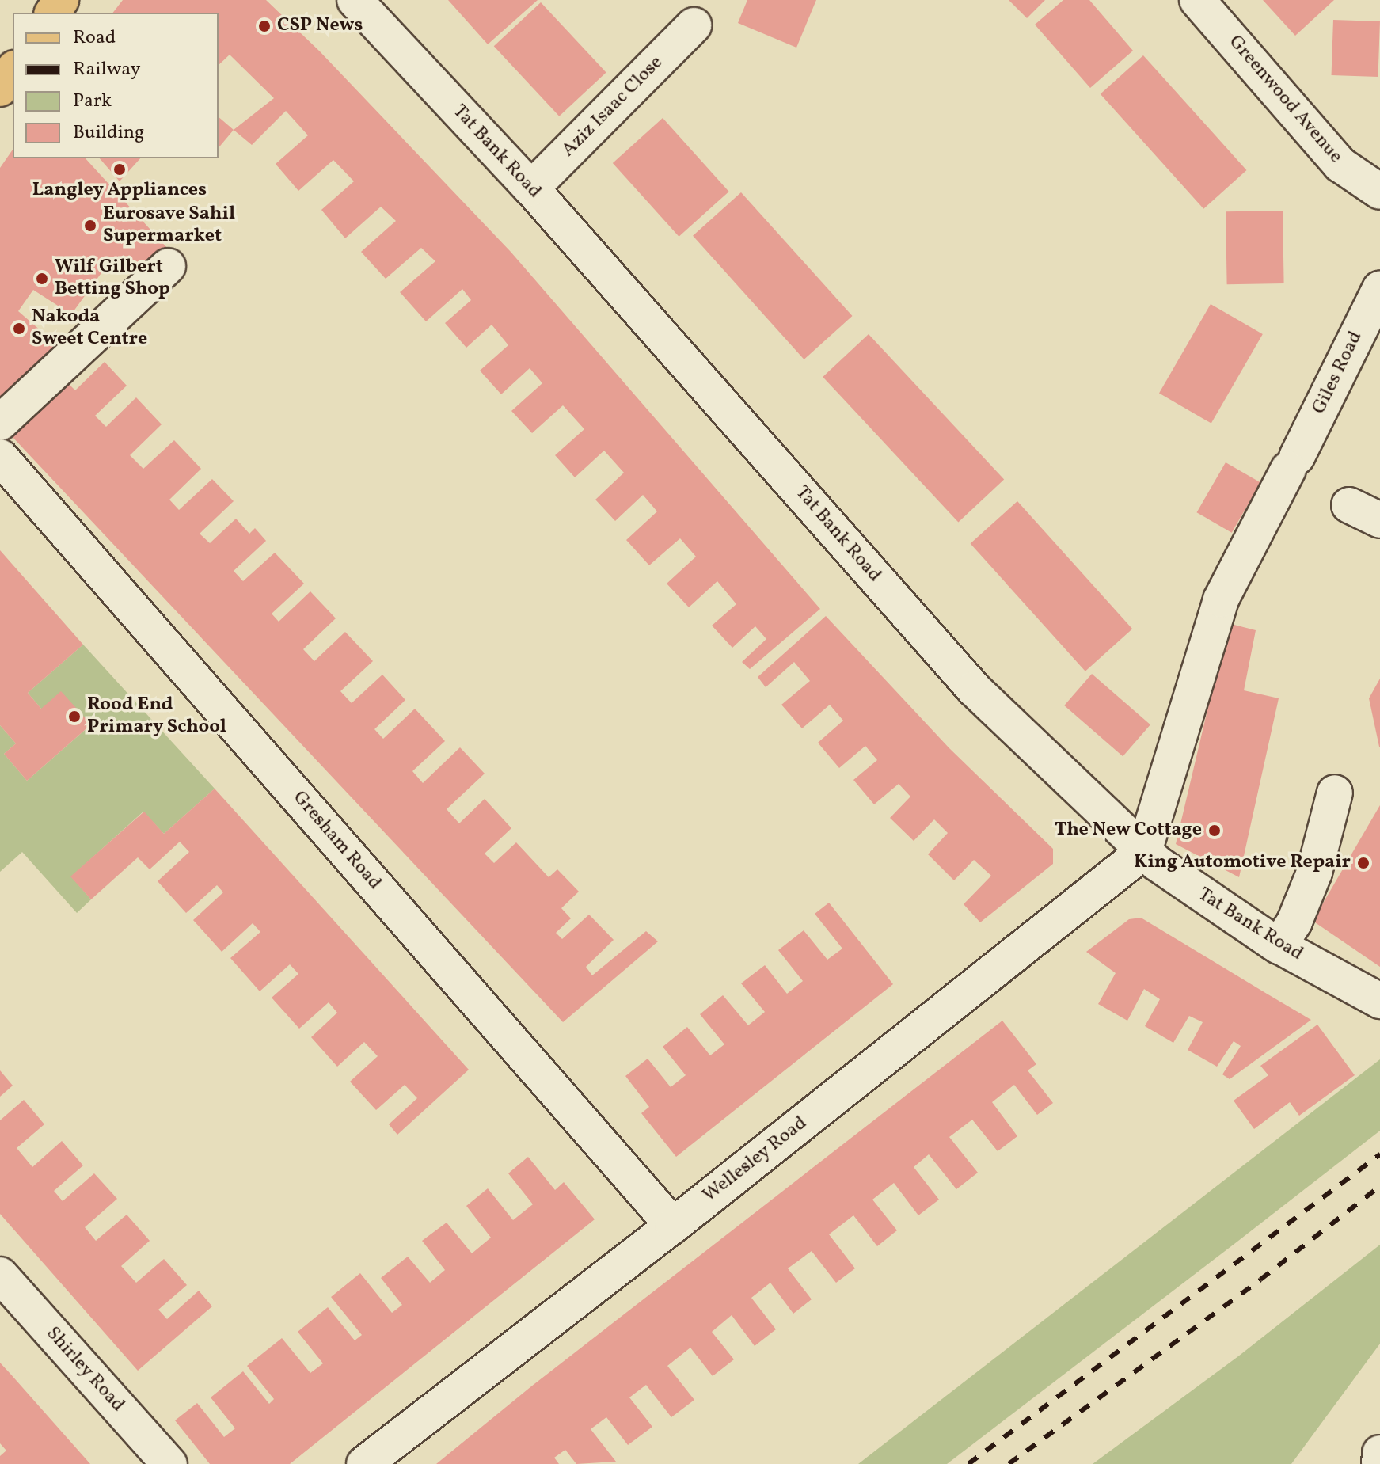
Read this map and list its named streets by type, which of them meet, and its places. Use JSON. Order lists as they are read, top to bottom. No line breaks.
{"streets":{"street":["Greenwood Avenue","Aziz Isaac Close","Tat Bank Road","Giles Road","Gresham Road","Wellesley Road","Shirley Road"]},"crossings":[["Aziz Isaac Close","Tat Bank Road"],["Tat Bank Road","Giles Road"],["Tat Bank Road","Wellesley Road"],["Giles Road","Wellesley Road"],["Gresham Road","Wellesley Road"]],"places":["CSP News","Langley Appliances","Eurosave Sahil Supermarket","Wilf Gilbert Betting Shop","Nakoda Sweet Centre","Rood End Primary School","The New Cottage","King Automotive Repair"],"legend":["Road","Railway","Park","Building"]}
